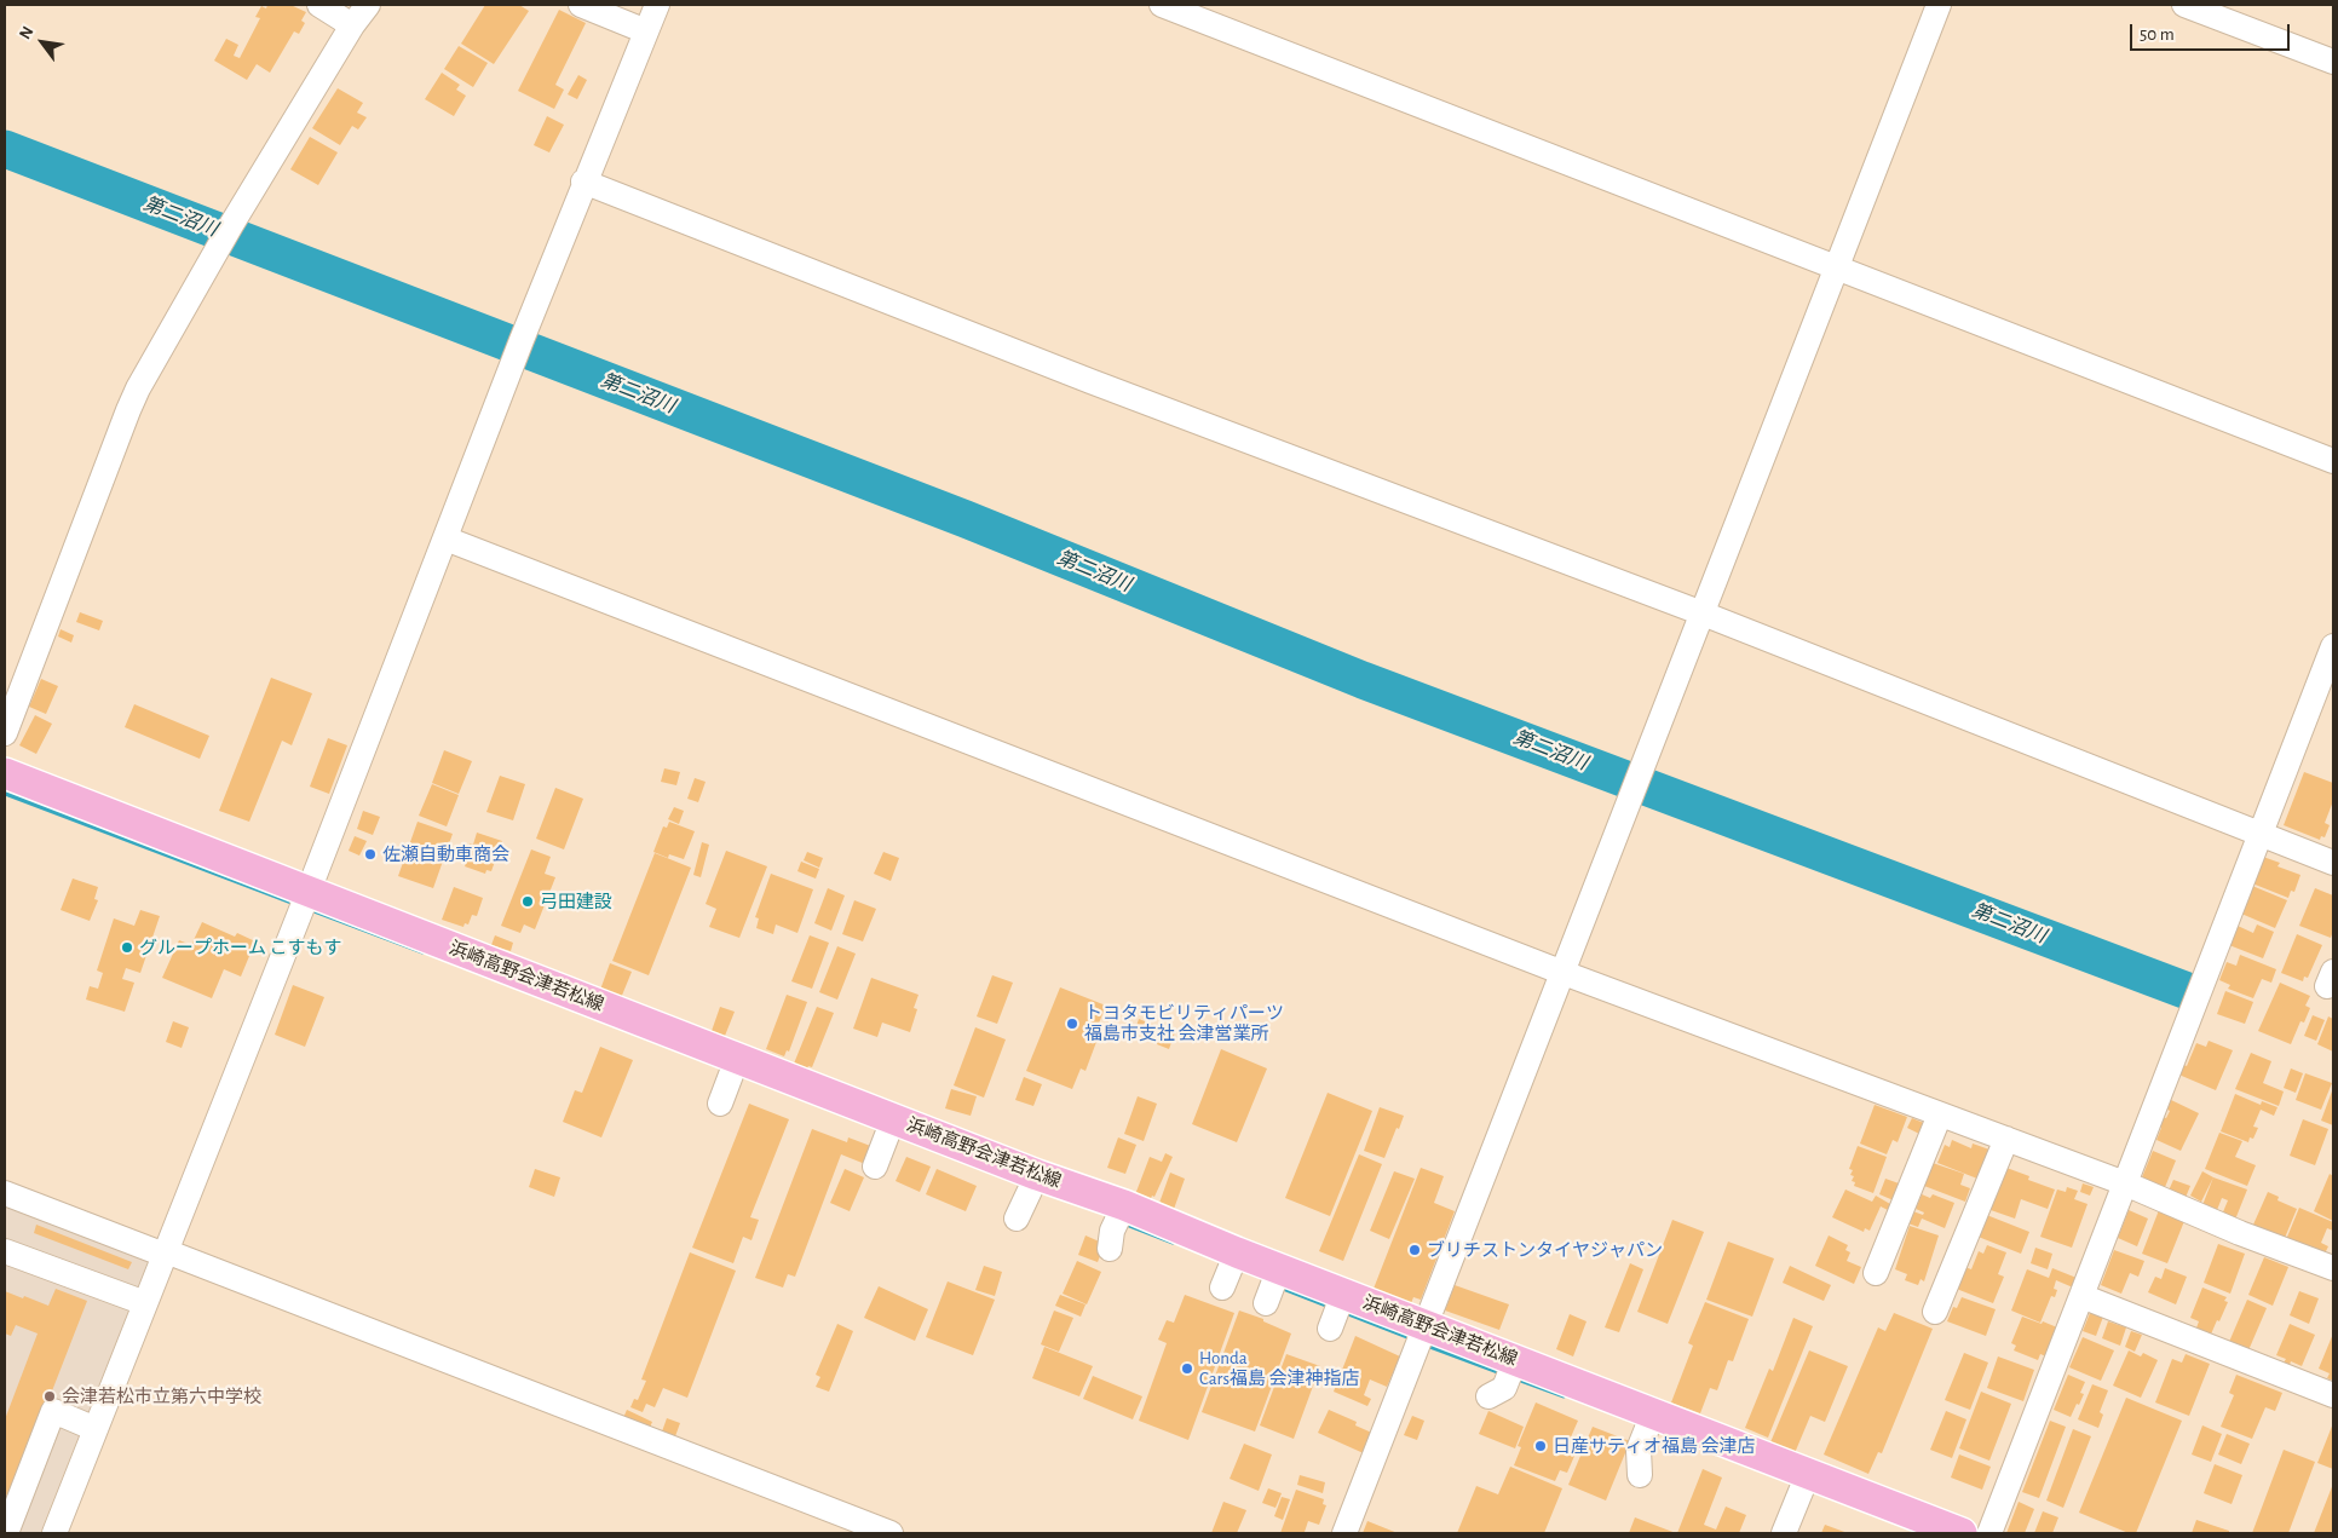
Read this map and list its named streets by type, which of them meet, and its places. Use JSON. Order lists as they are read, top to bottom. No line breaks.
{"streets":{"main road":["浜崎高野会津若松線"]},"water":["第二沼川"],"places":["佐瀬自動車商会","弓田建設","グループホーム こすもす","トヨタモビリティパーツ 福島市支社 会津営業所","ブリチストンタイヤジャパン","Honda Cars福島 会津神指店","会津若松市立第六中学校","日産サティオ福島 会津店"],"scale_bar":"50 m","north":"top left"}
